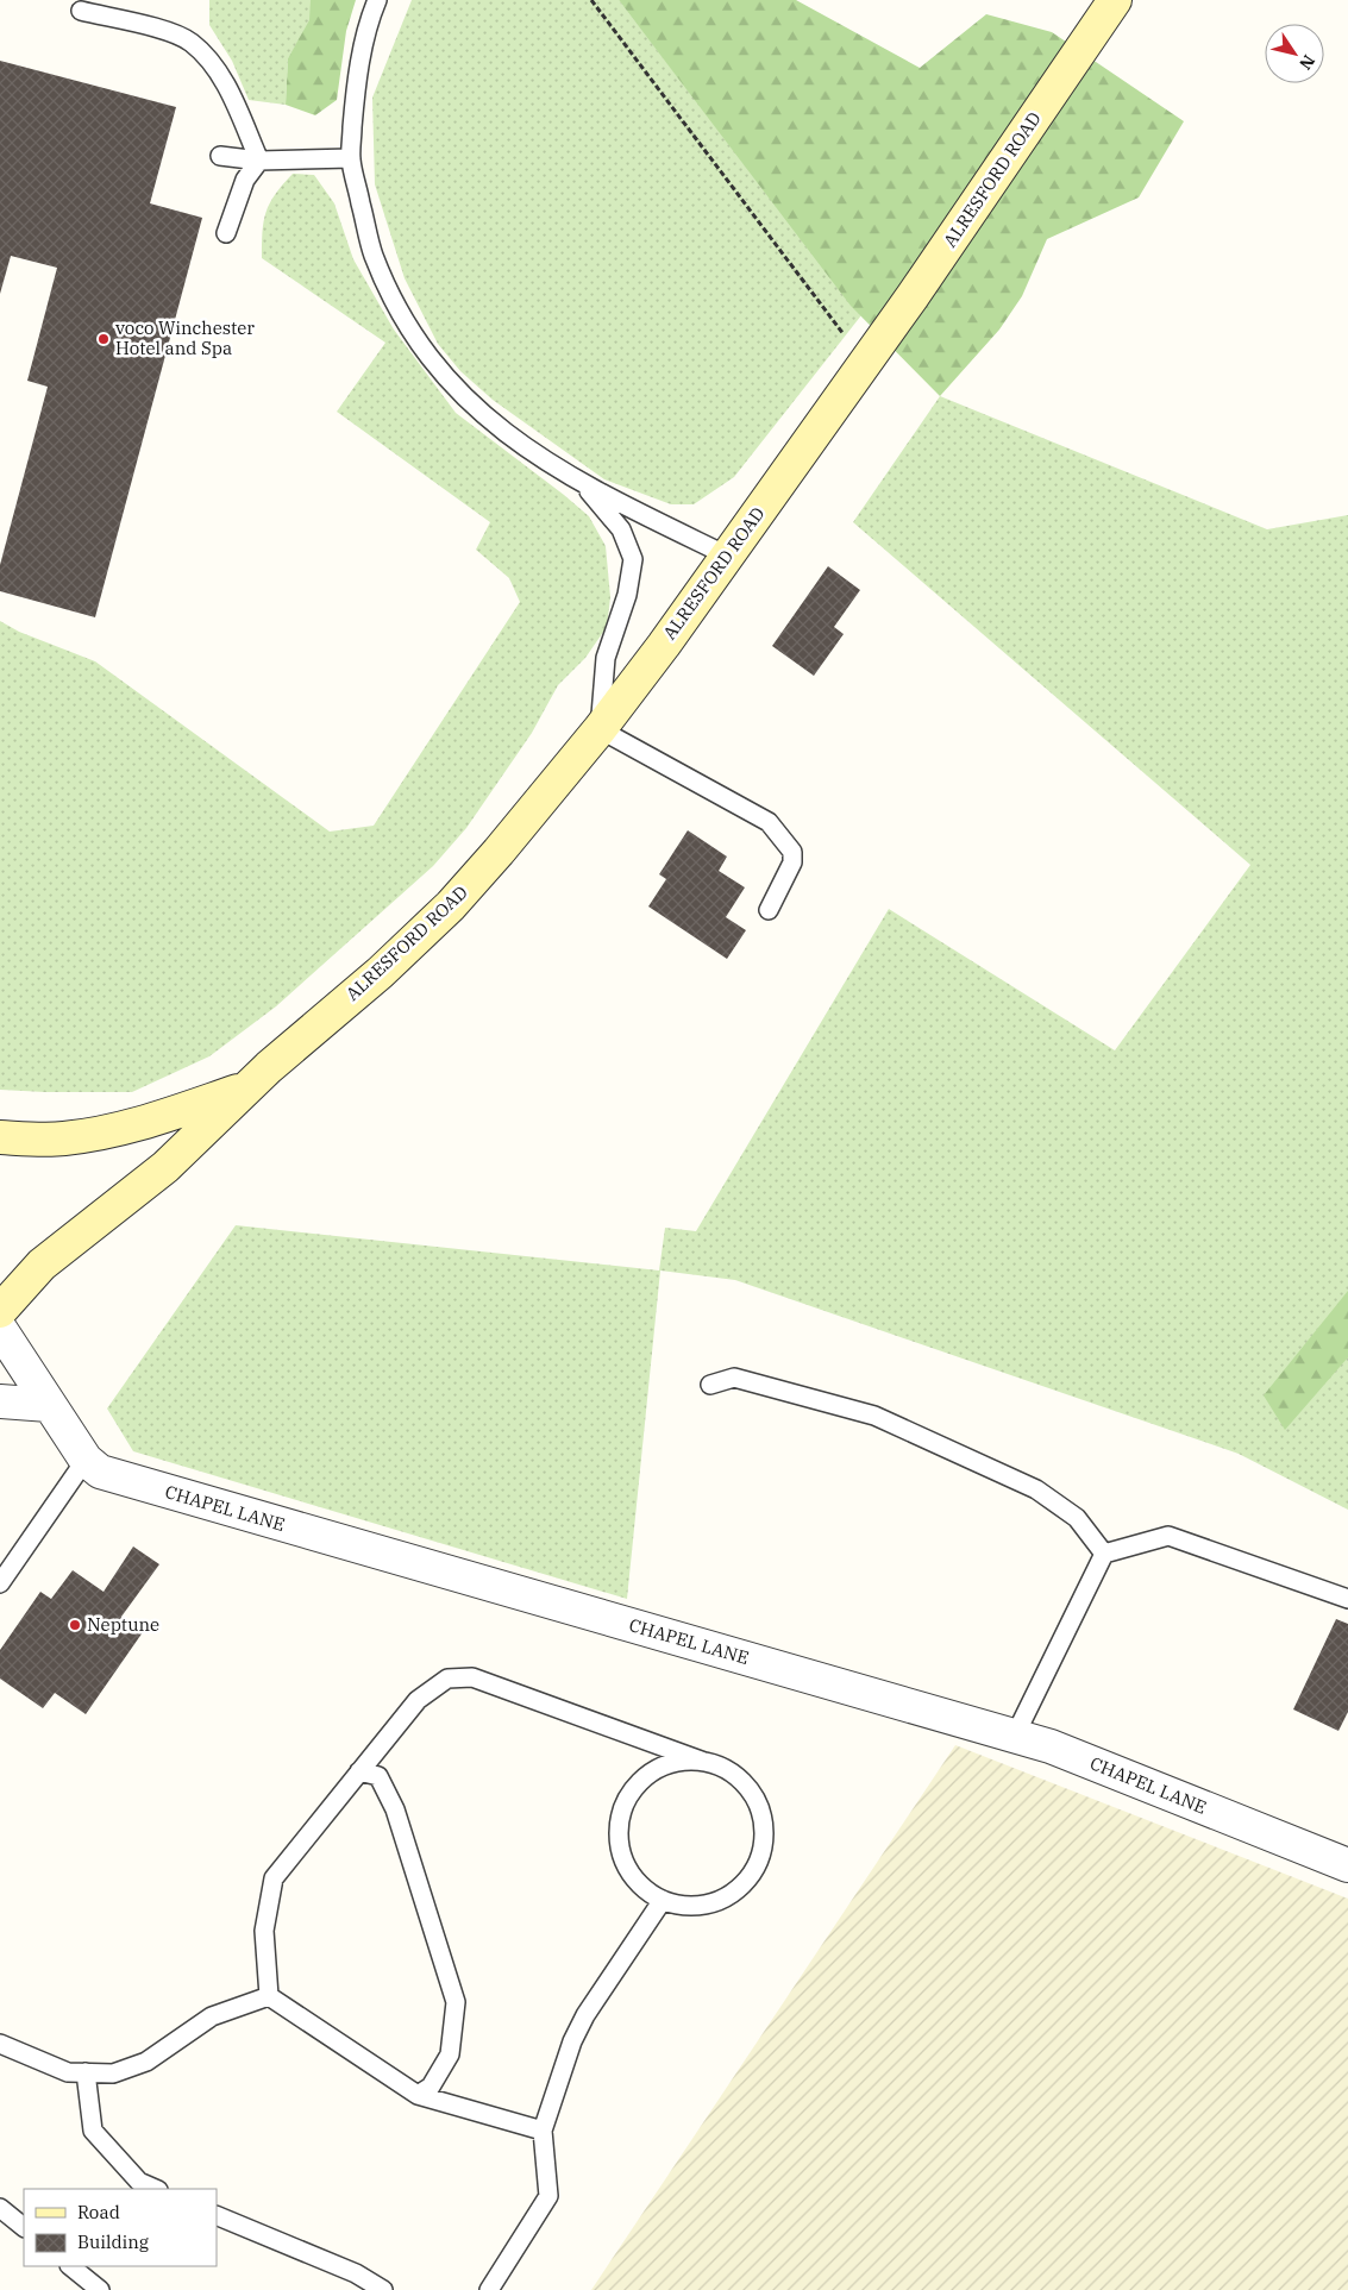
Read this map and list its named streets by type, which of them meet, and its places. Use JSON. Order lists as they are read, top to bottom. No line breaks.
{"streets":{"main road":["ALRESFORD ROAD"],"street":["CHAPEL LANE"]},"places":["voco Winchester Hotel and Spa","Neptune"],"legend":["Road","Building"],"north":"bottom right"}
